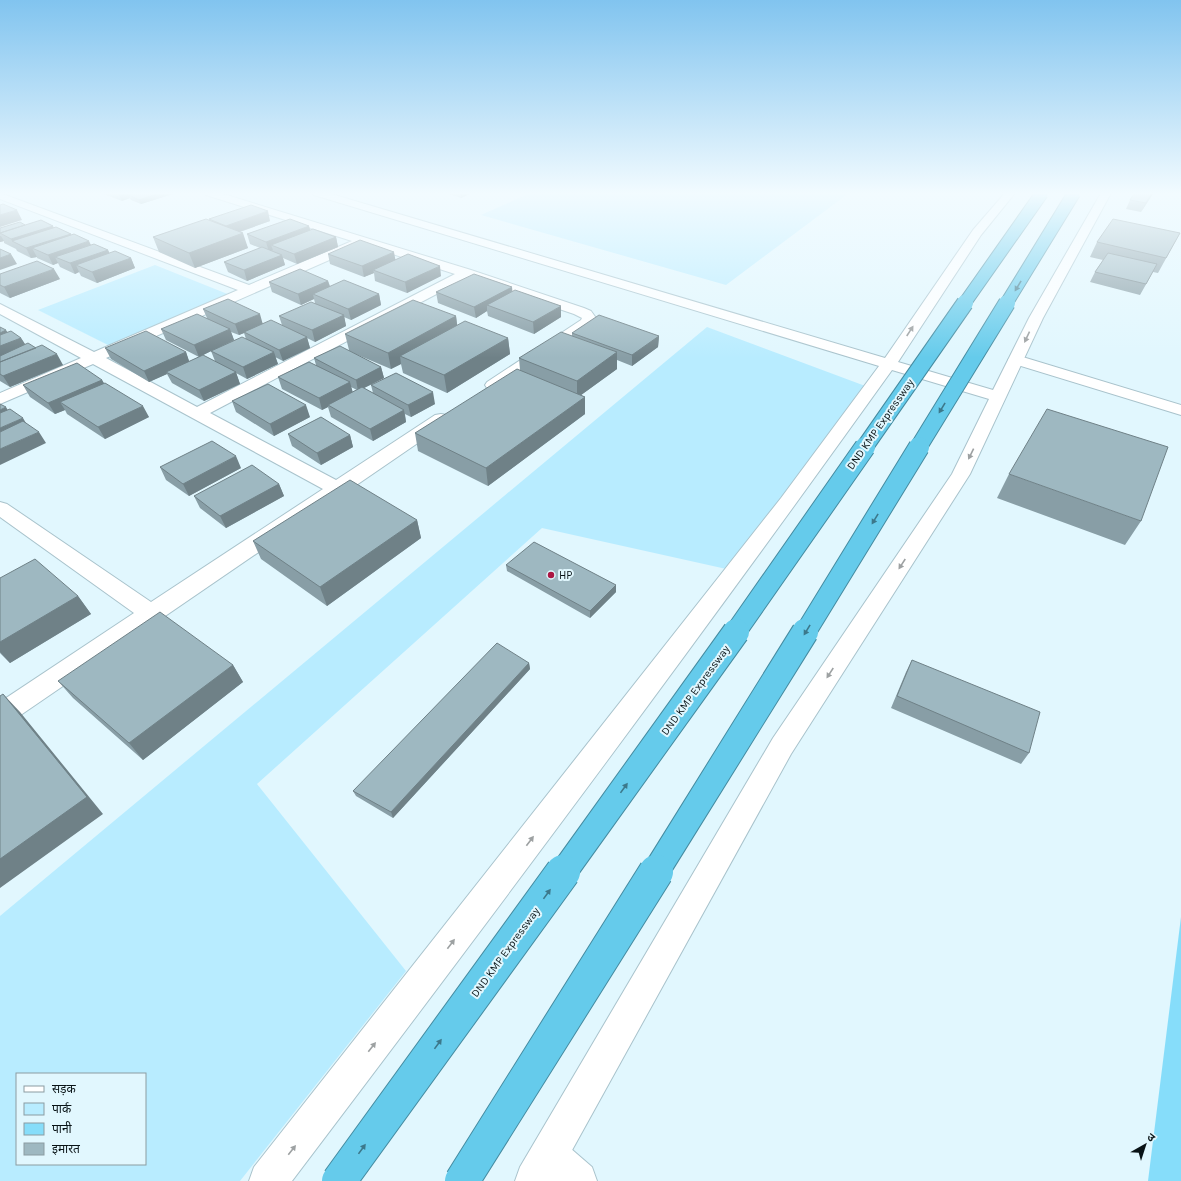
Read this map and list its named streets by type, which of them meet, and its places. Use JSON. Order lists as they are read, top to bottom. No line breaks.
{"streets":{"highway":["DND KMP Expressway"]},"places":["HP"],"legend":["सड़क","पार्क","पानी","इमारत"],"north":"top right"}
